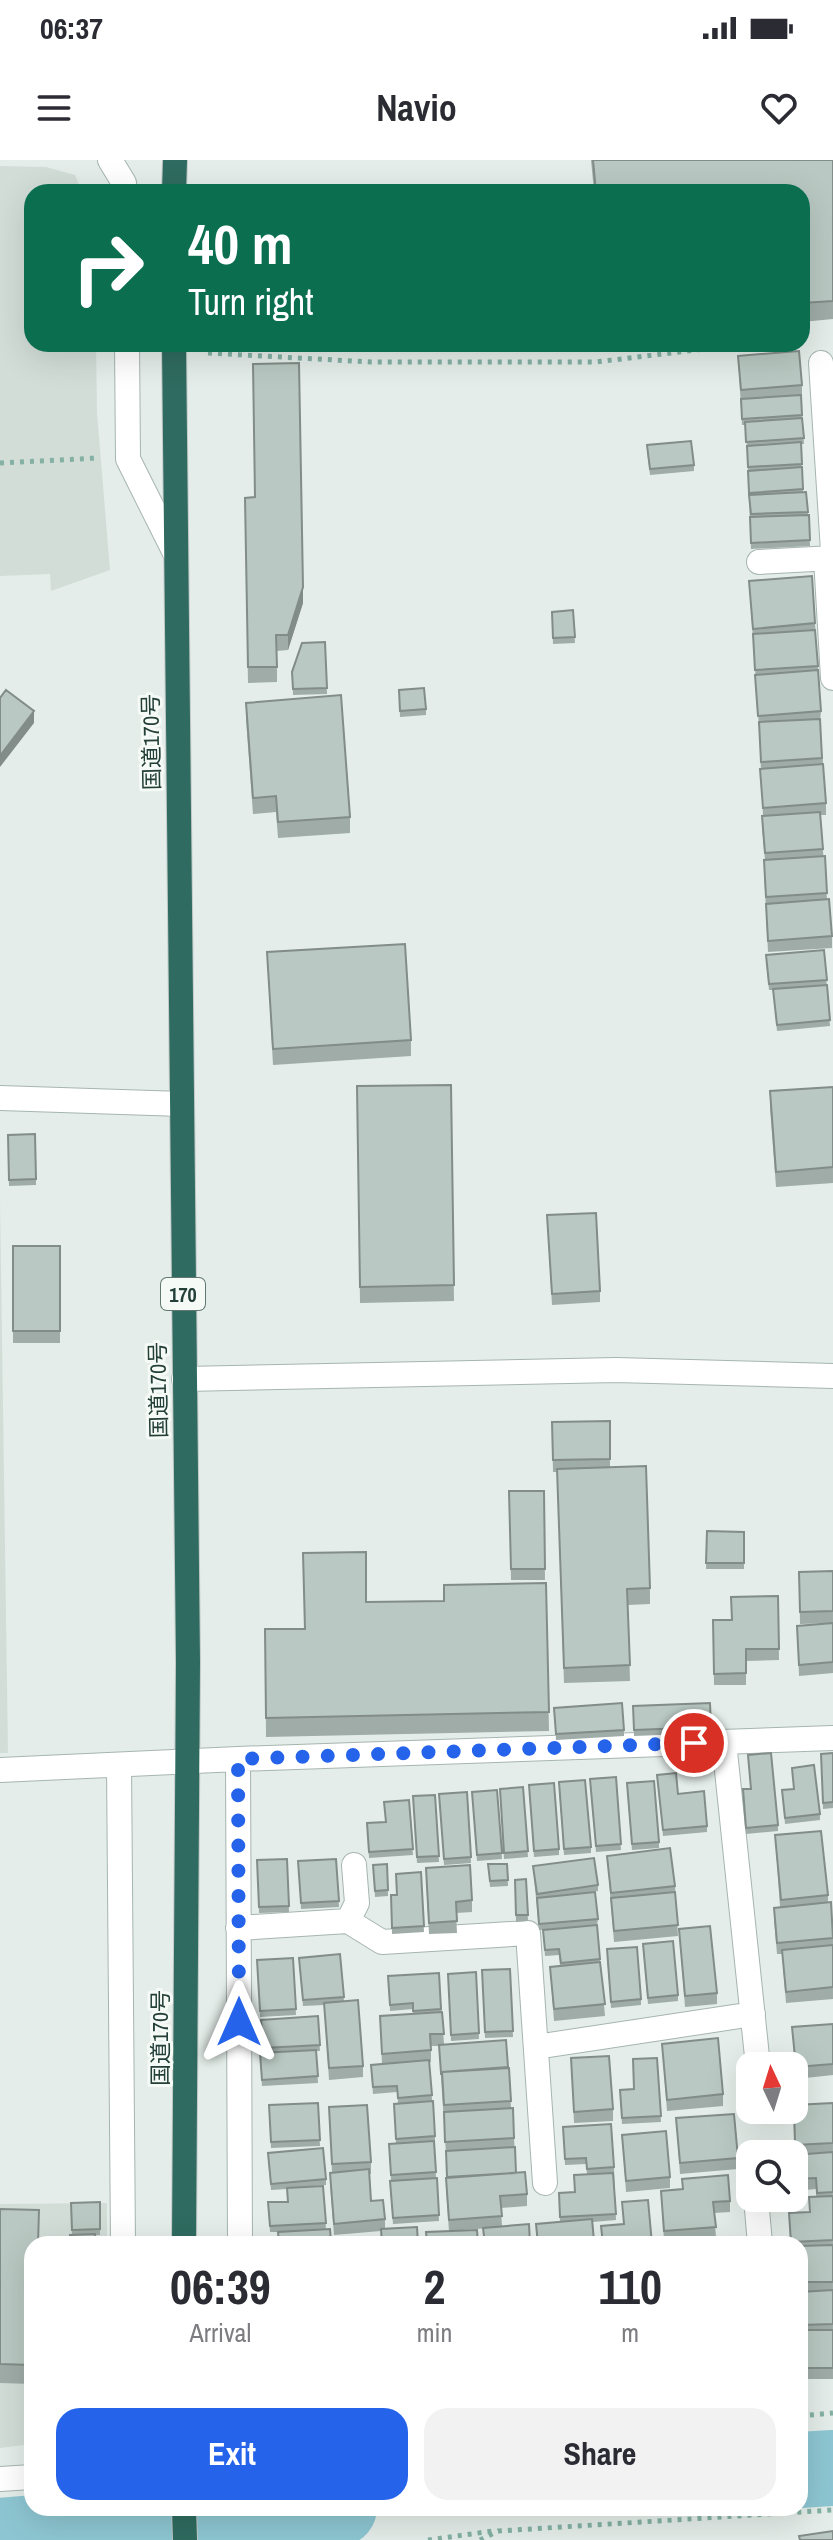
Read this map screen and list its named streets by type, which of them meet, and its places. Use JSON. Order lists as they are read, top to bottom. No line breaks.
{"streets":{"highway":["国道170号","170"]},"north":"top","page":{"status":"06:37","header":"Navio","turn":["40 m","Turn right"],"eta":["06:39","Arrival","2","min","110","m"],"buttons":["Exit","Share"]}}
